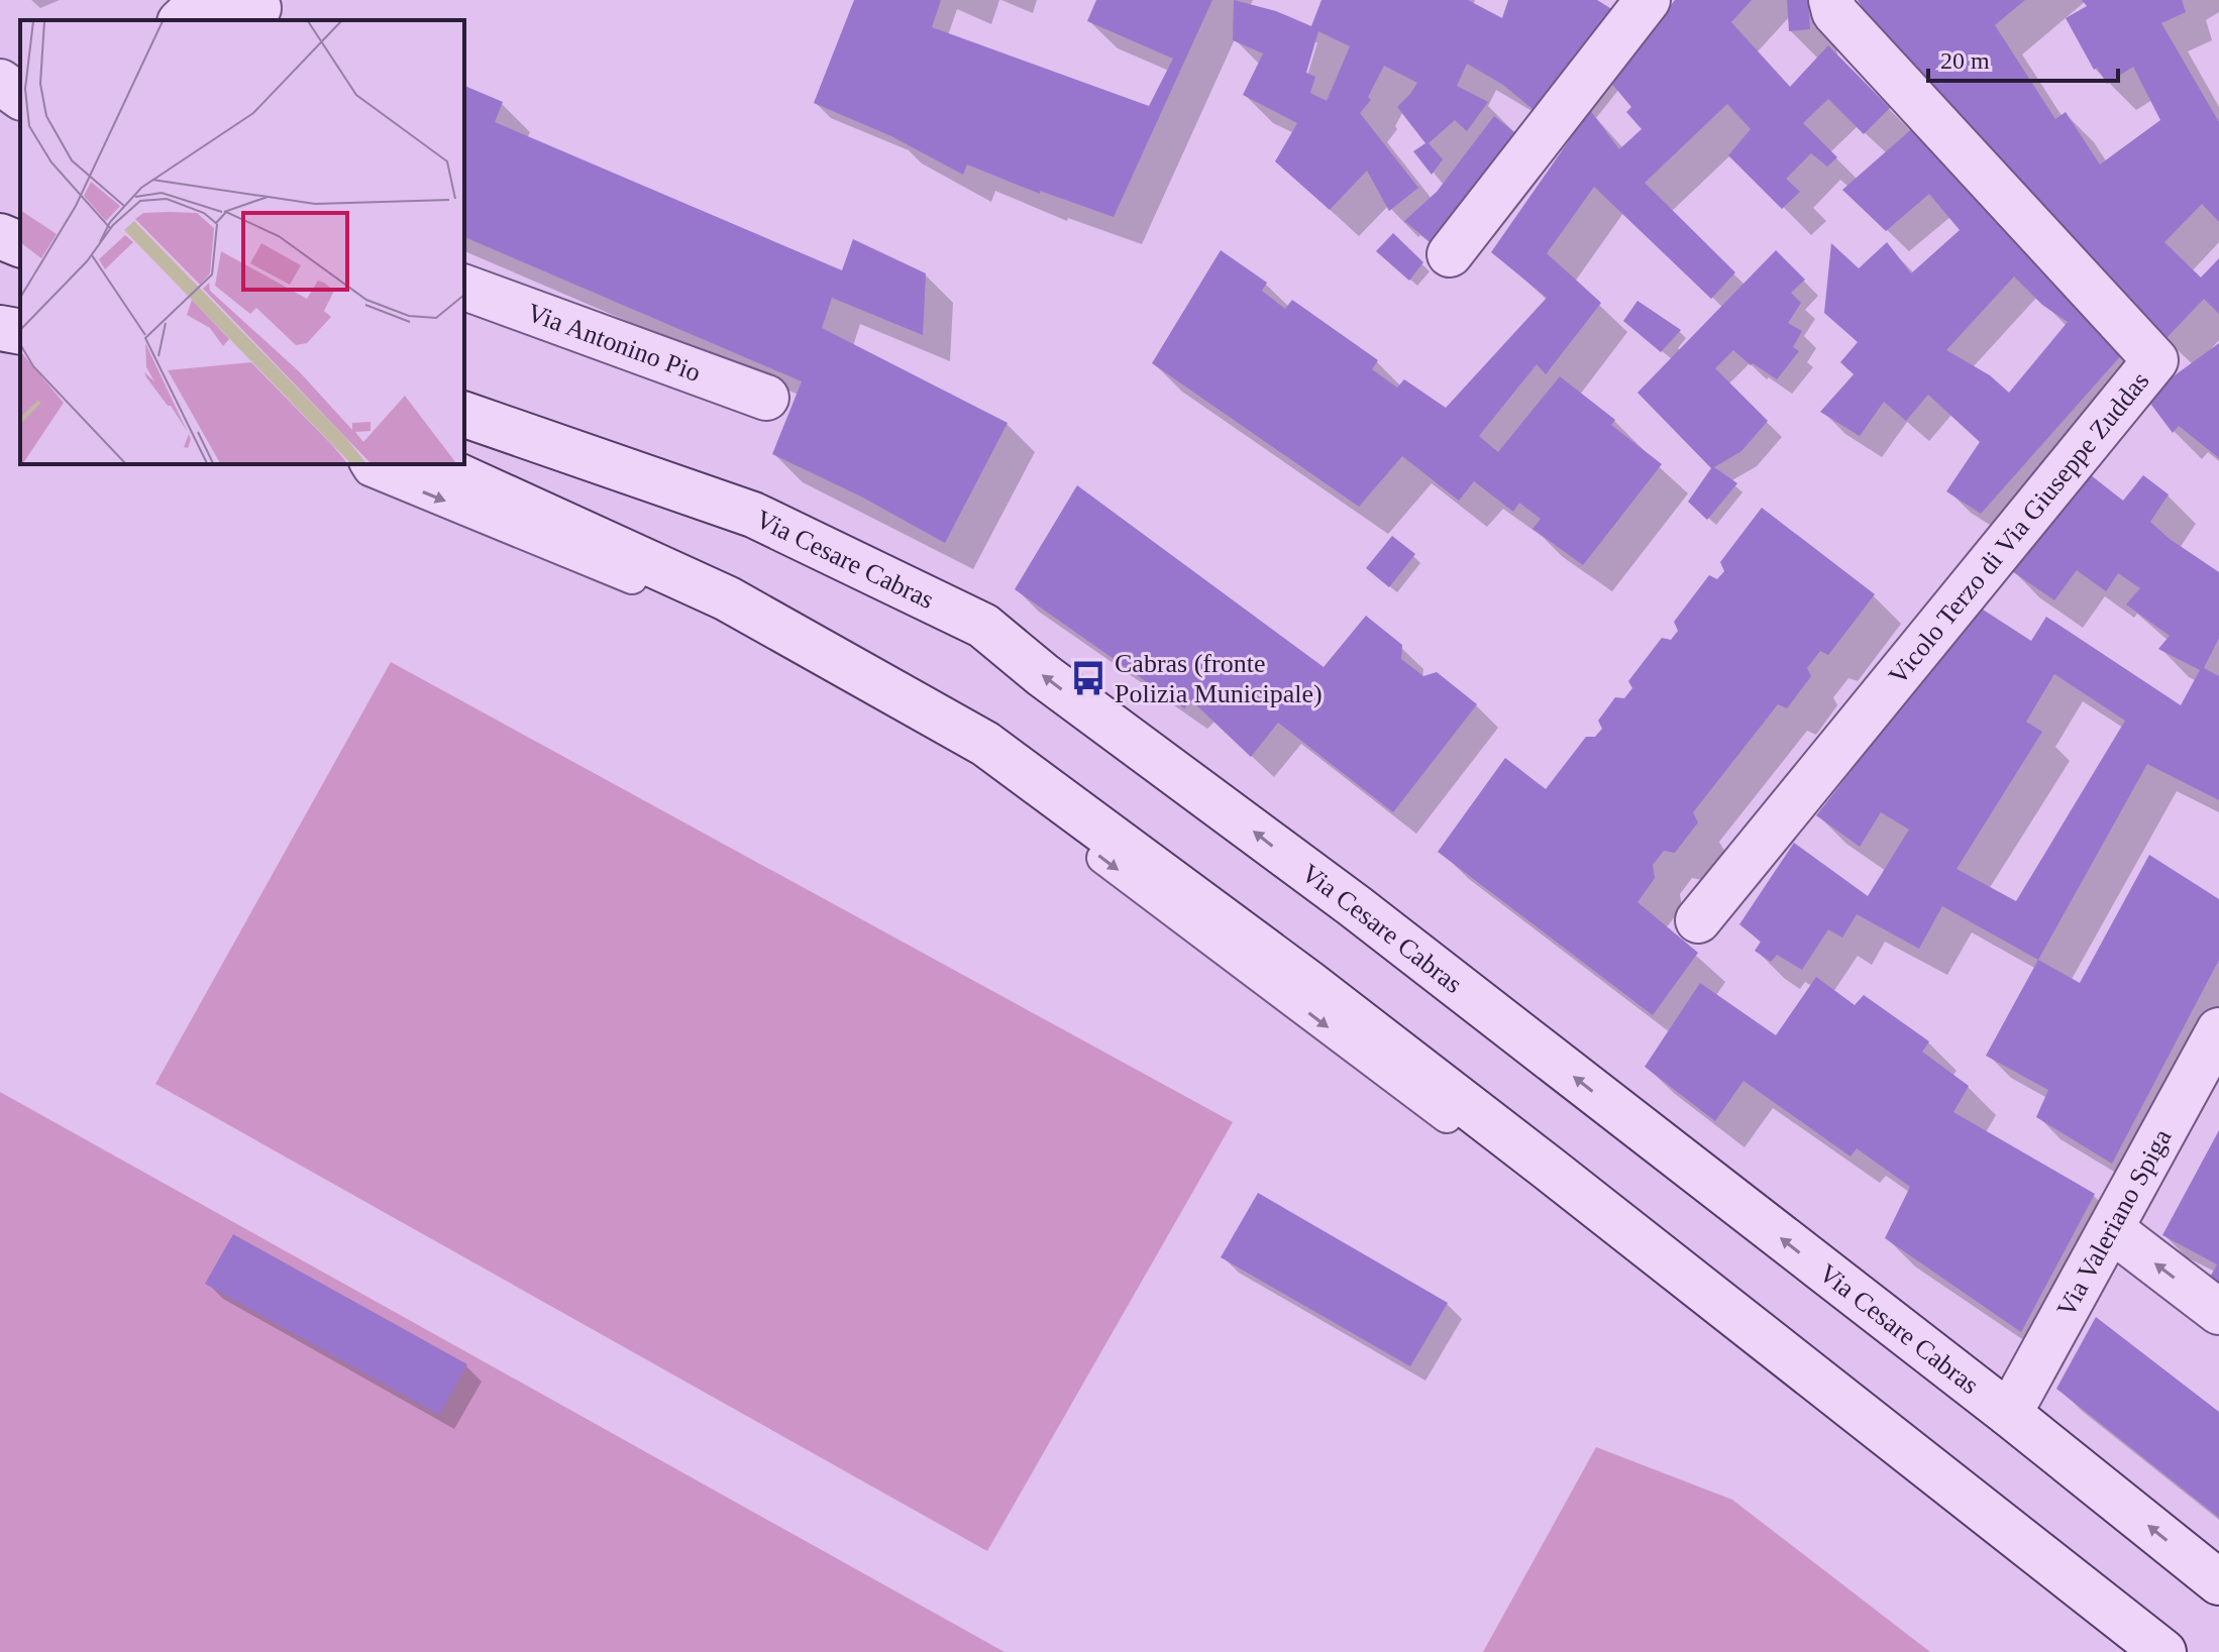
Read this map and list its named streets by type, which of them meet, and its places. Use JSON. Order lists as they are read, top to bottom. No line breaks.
{"streets":{"main road":["Via Antonino Pio","Vicolo Terzo di Via Giuseppe Zuddas","Via Cesare Cabras","Via Valeriano Spiga"]},"crossings":[["Via Cesare Cabras","Via Valeriano Spiga"]],"places":{"bus stop":["Cabras (fronte Polizia Municipale)"]},"scale_bar":"20 m"}
